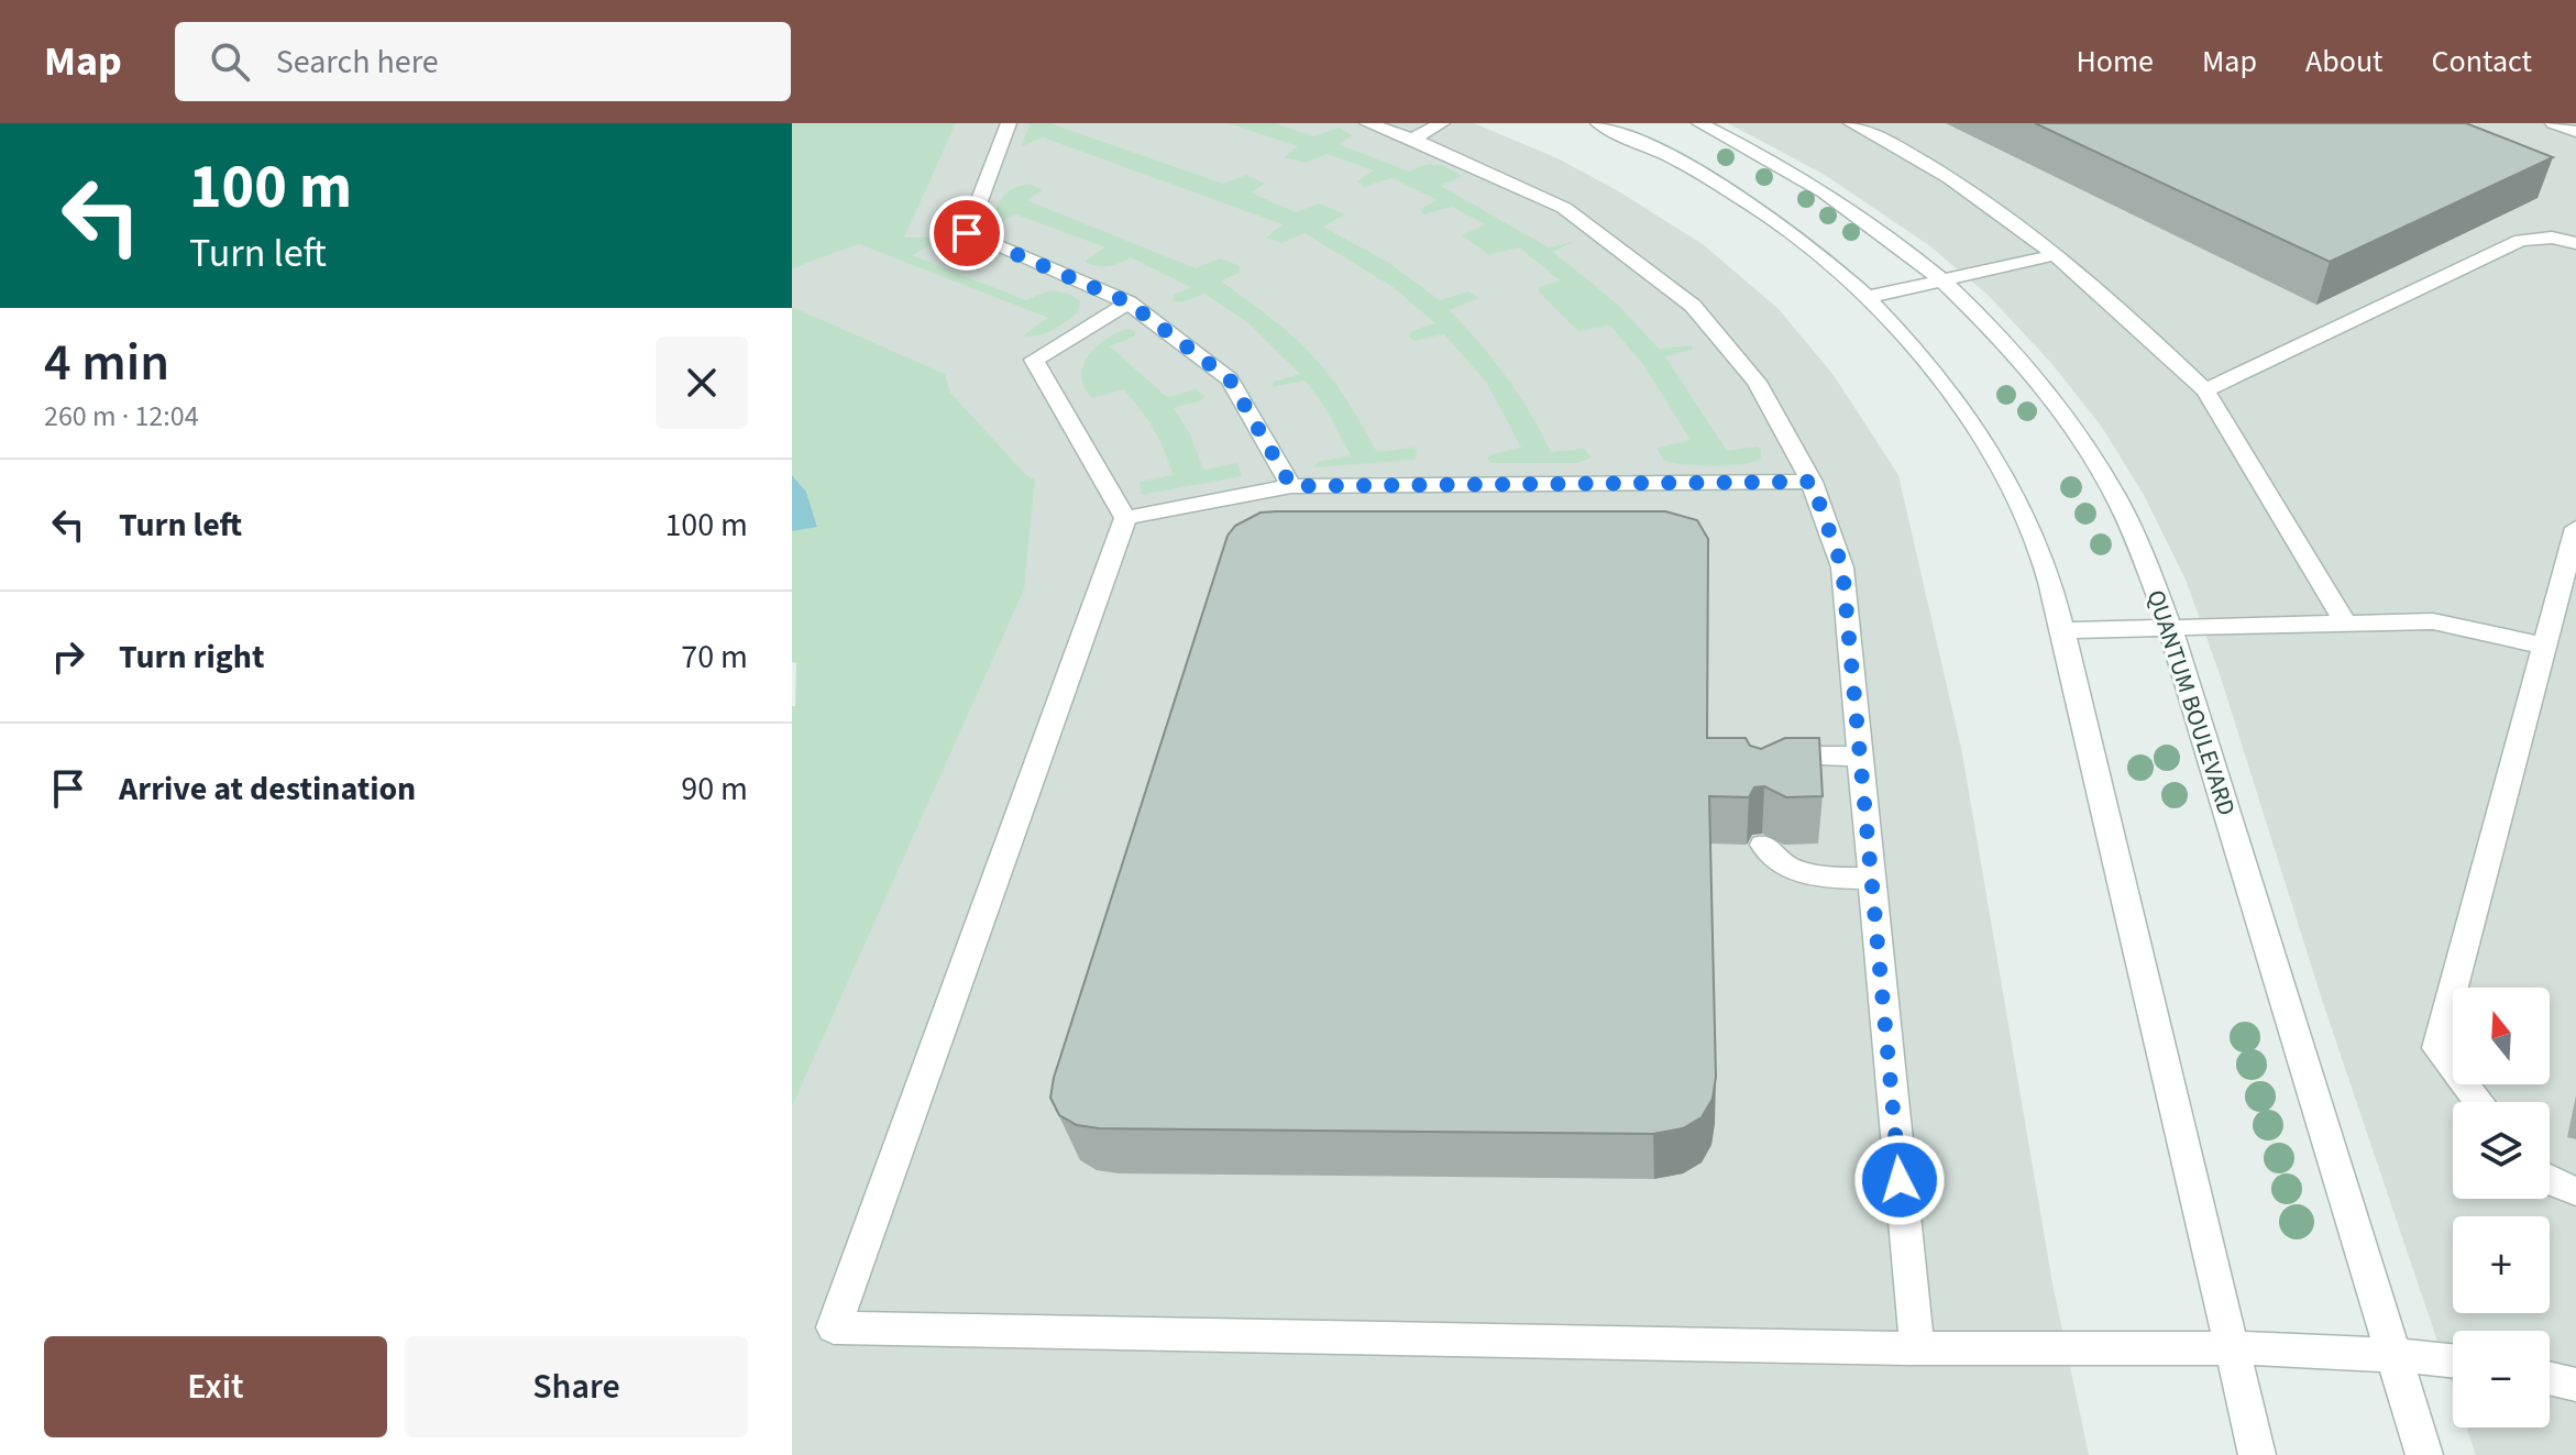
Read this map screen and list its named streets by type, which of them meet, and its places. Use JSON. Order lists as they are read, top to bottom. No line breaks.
{"streets":{"street":["QUANTUM BOULEVARD"]},"north":"top","page":{"header":"Map","search":"Search here","nav":["Home","Map","About","Contact"],"turn":["100 m","Turn left"],"heading":["4 min","260 m · 12:04"],"list":[{"name":"Turn left","value":"100 m"},{"name":"Turn right","value":"70 m"},{"name":"Arrive at destination","value":"90 m"}],"map_buttons":["+","−"],"buttons":["Exit","Share"]}}
